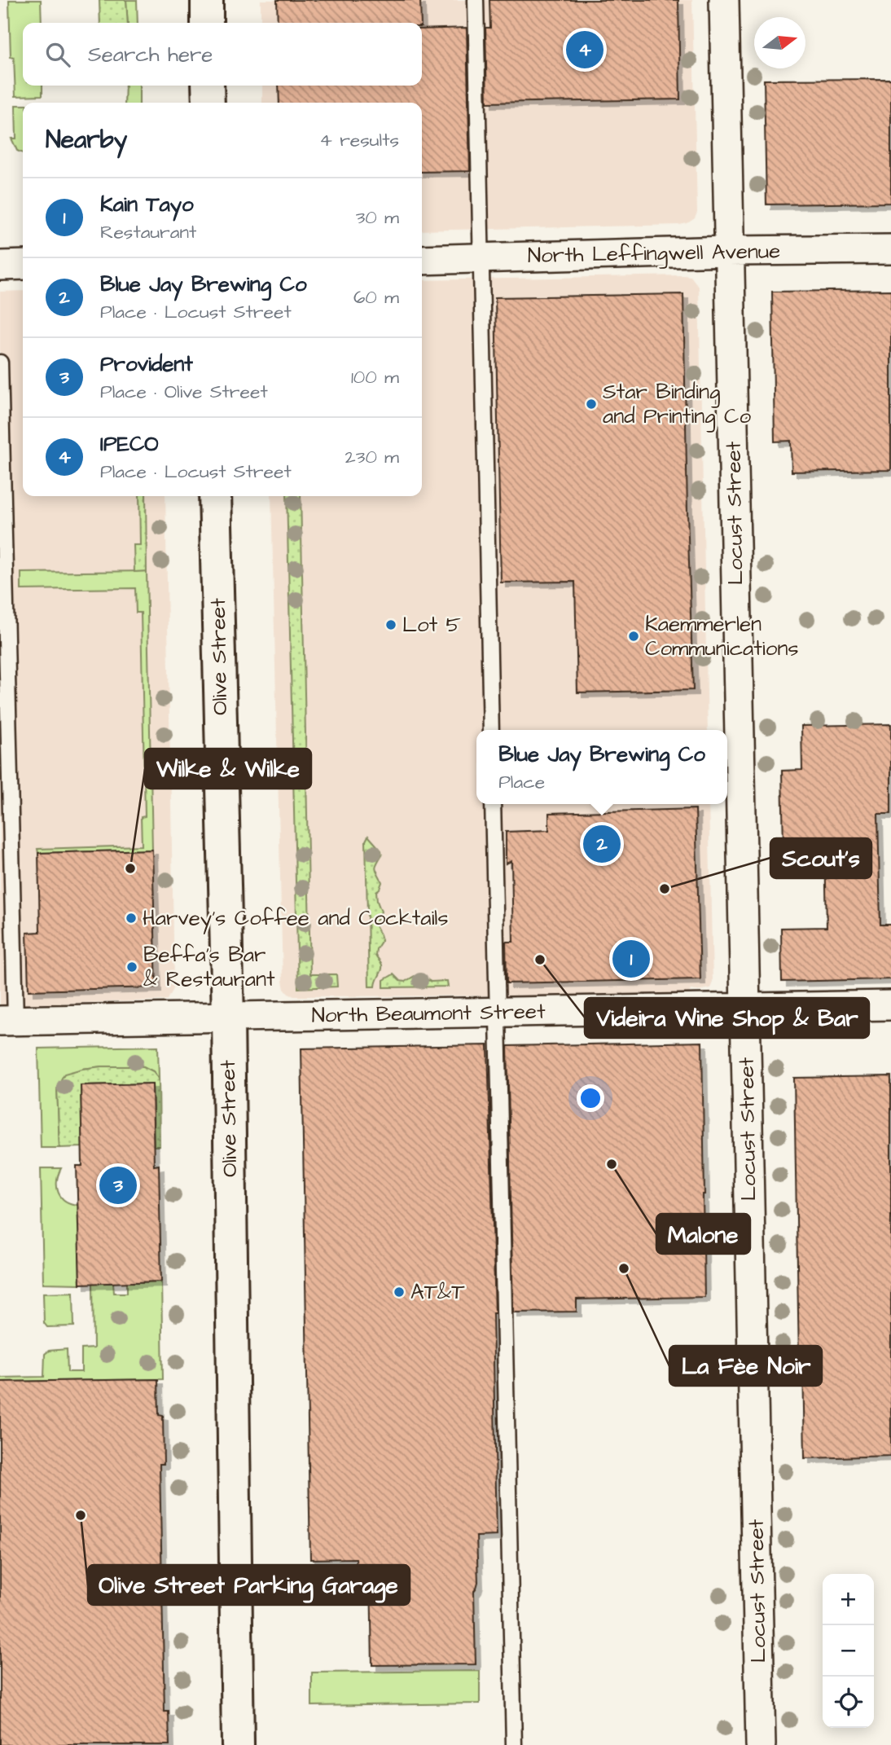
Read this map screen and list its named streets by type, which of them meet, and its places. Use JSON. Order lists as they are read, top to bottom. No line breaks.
{"streets":{"main road":["Olive Street"],"street":["North Leffingwell Avenue","Locust Street","North Beaumont Street"]},"crossings":[["North Leffingwell Avenue","Locust Street"],["Locust Street","North Beaumont Street"],["Olive Street","North Beaumont Street"]],"places":["Star Binding and Printing Co","Lot 5","Kaemmerlen Communications","Wilke & Wilke","Scout's","Harvey's Coffee and Cocktails","Videira Wine Shop & Bar","Beffa's Bar & Restaurant","Malone","La Fèe Noir","AT&T","Olive Street Parking Garage"],"north":"right","page":{"search":"Search here","pins":["4","2","1","3"],"heading":["Nearby","4 results"],"list":[{"mark":"1","name":"Kain Tayo","note":"Restaurant","value":"30 m"},{"mark":"2","name":"Blue Jay Brewing Co","note":"Place · Locust Street","value":"60 m"},{"mark":"3","name":"Provident","note":"Place · Olive Street","value":"100 m"},{"mark":"4","name":"IPECO","note":"Place · Locust Street","value":"230 m"}],"popup":["Blue Jay Brewing Co","Place"],"map_buttons":["+","−"]}}
